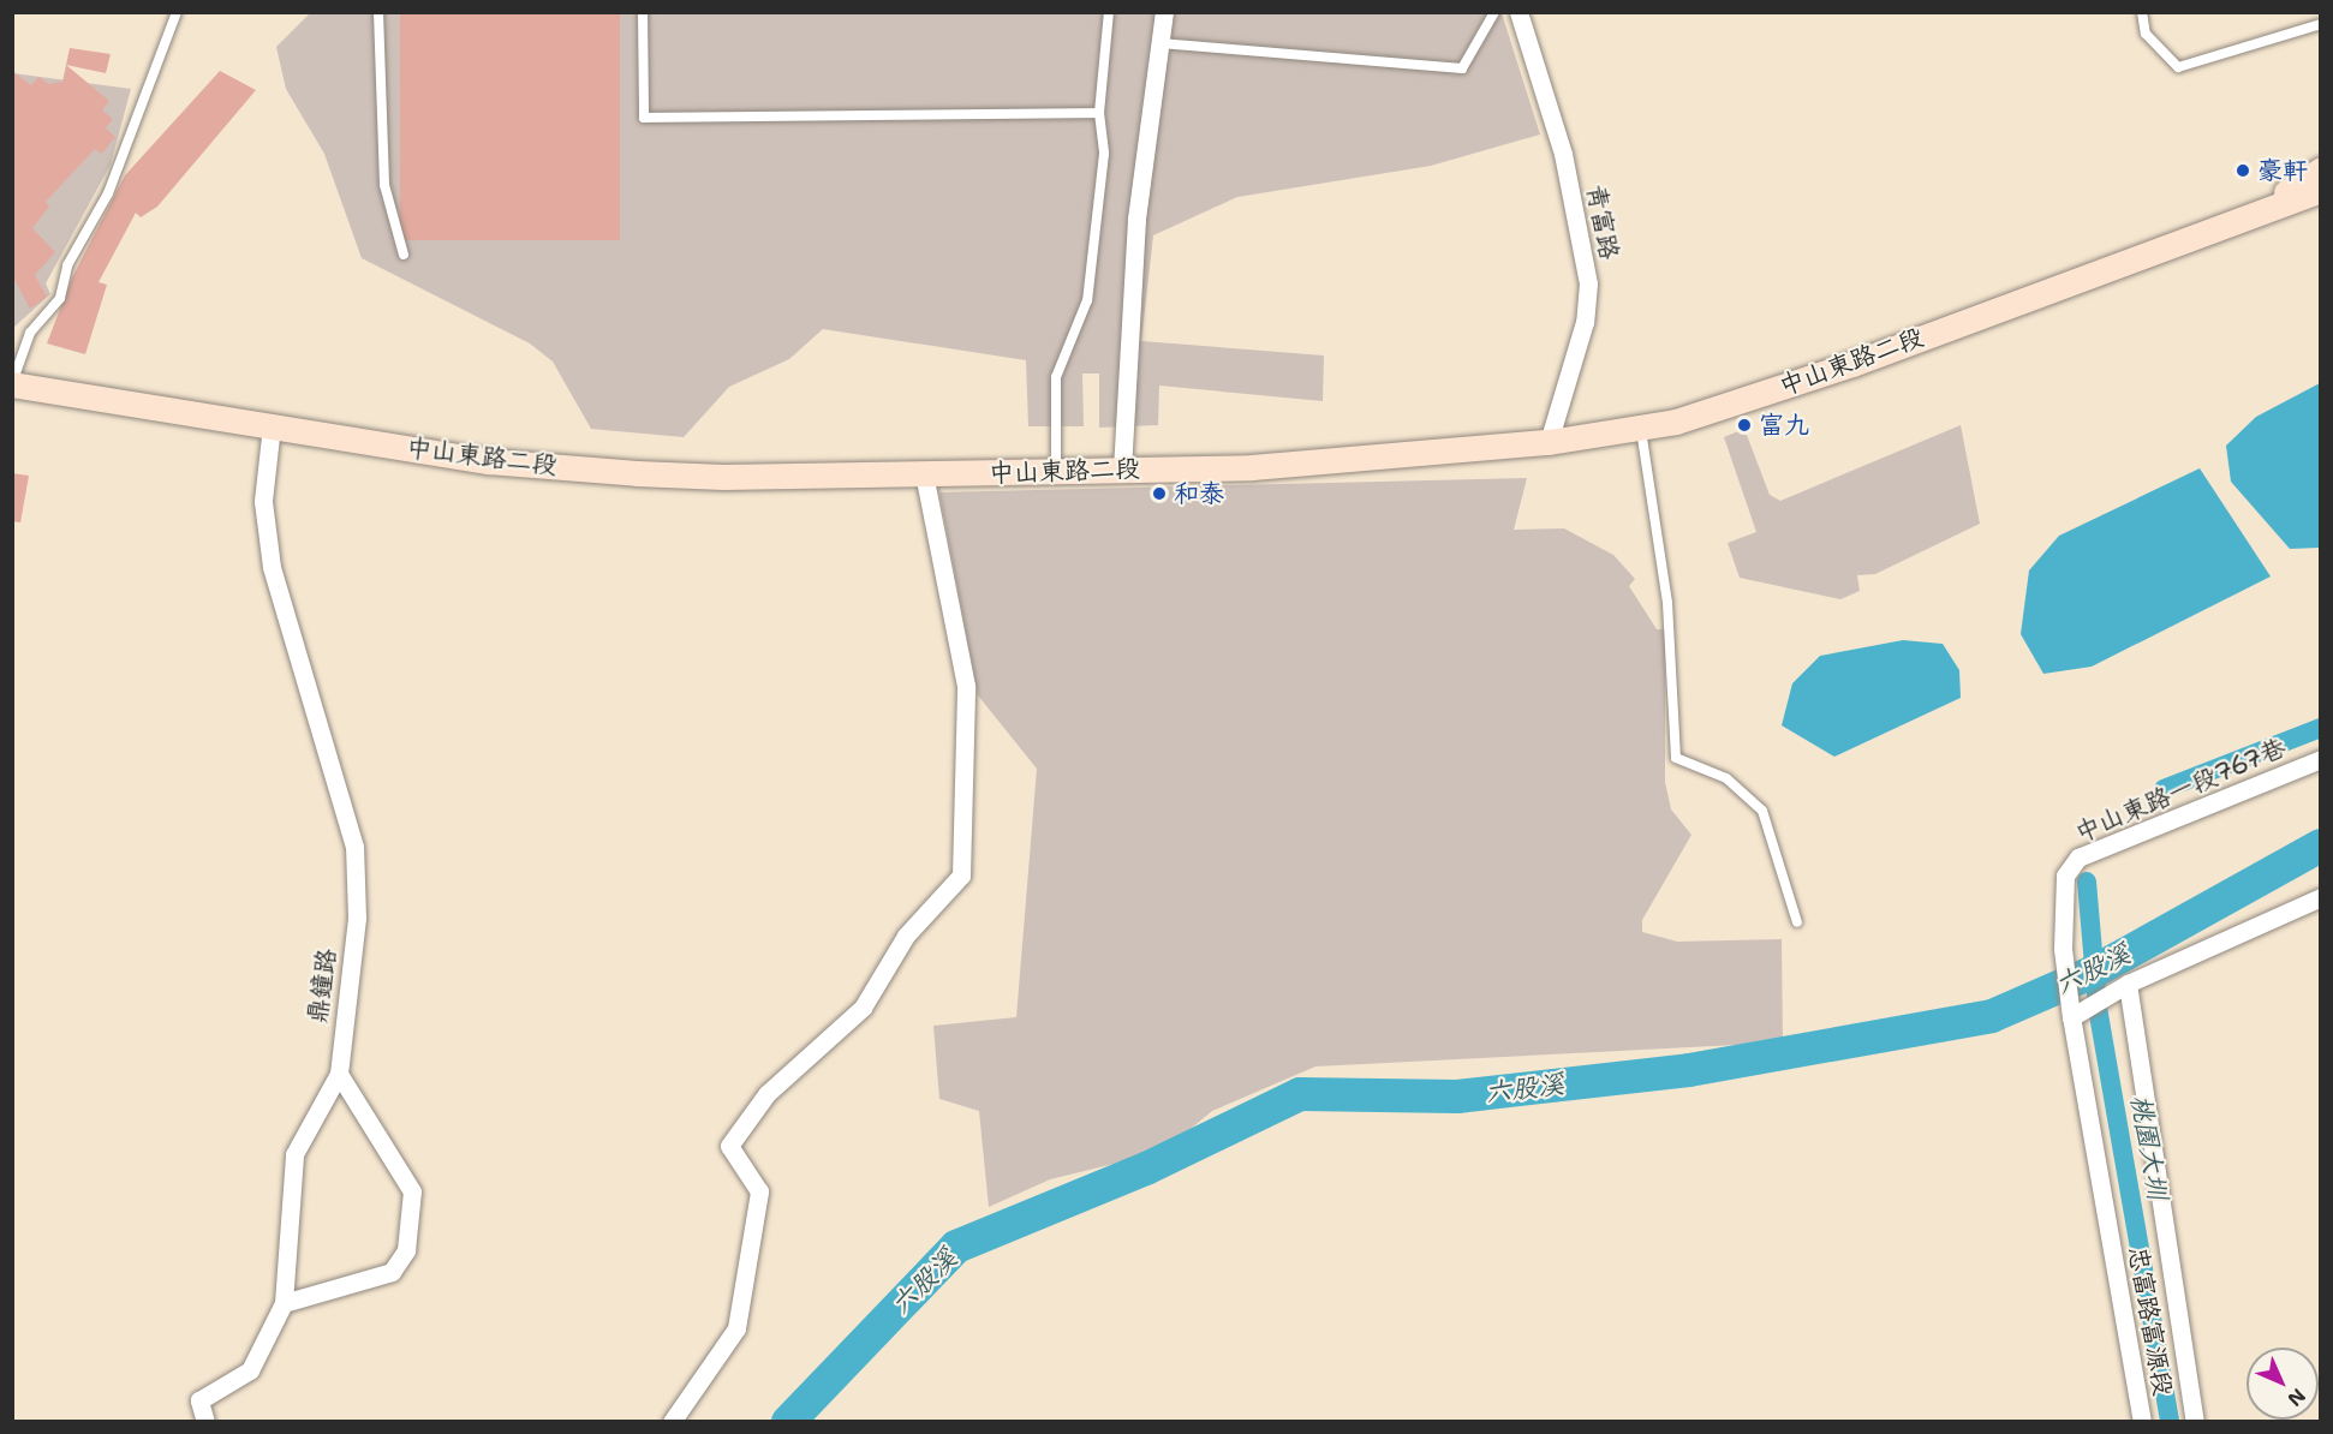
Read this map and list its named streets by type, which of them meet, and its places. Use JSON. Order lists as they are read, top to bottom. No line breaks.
{"streets":{"main road":["中山東路二段"],"street":["青富路","中山東路一段767巷","鼎鐘路","忠富路富源段"]},"crossings":[["青富路","中山東路二段"],["中山東路二段","鼎鐘路"],["中山東路一段767巷","忠富路富源段"]],"water":["六股溪","桃園大圳"],"places":["豪軒","富九","和泰"],"north":"bottom right"}
